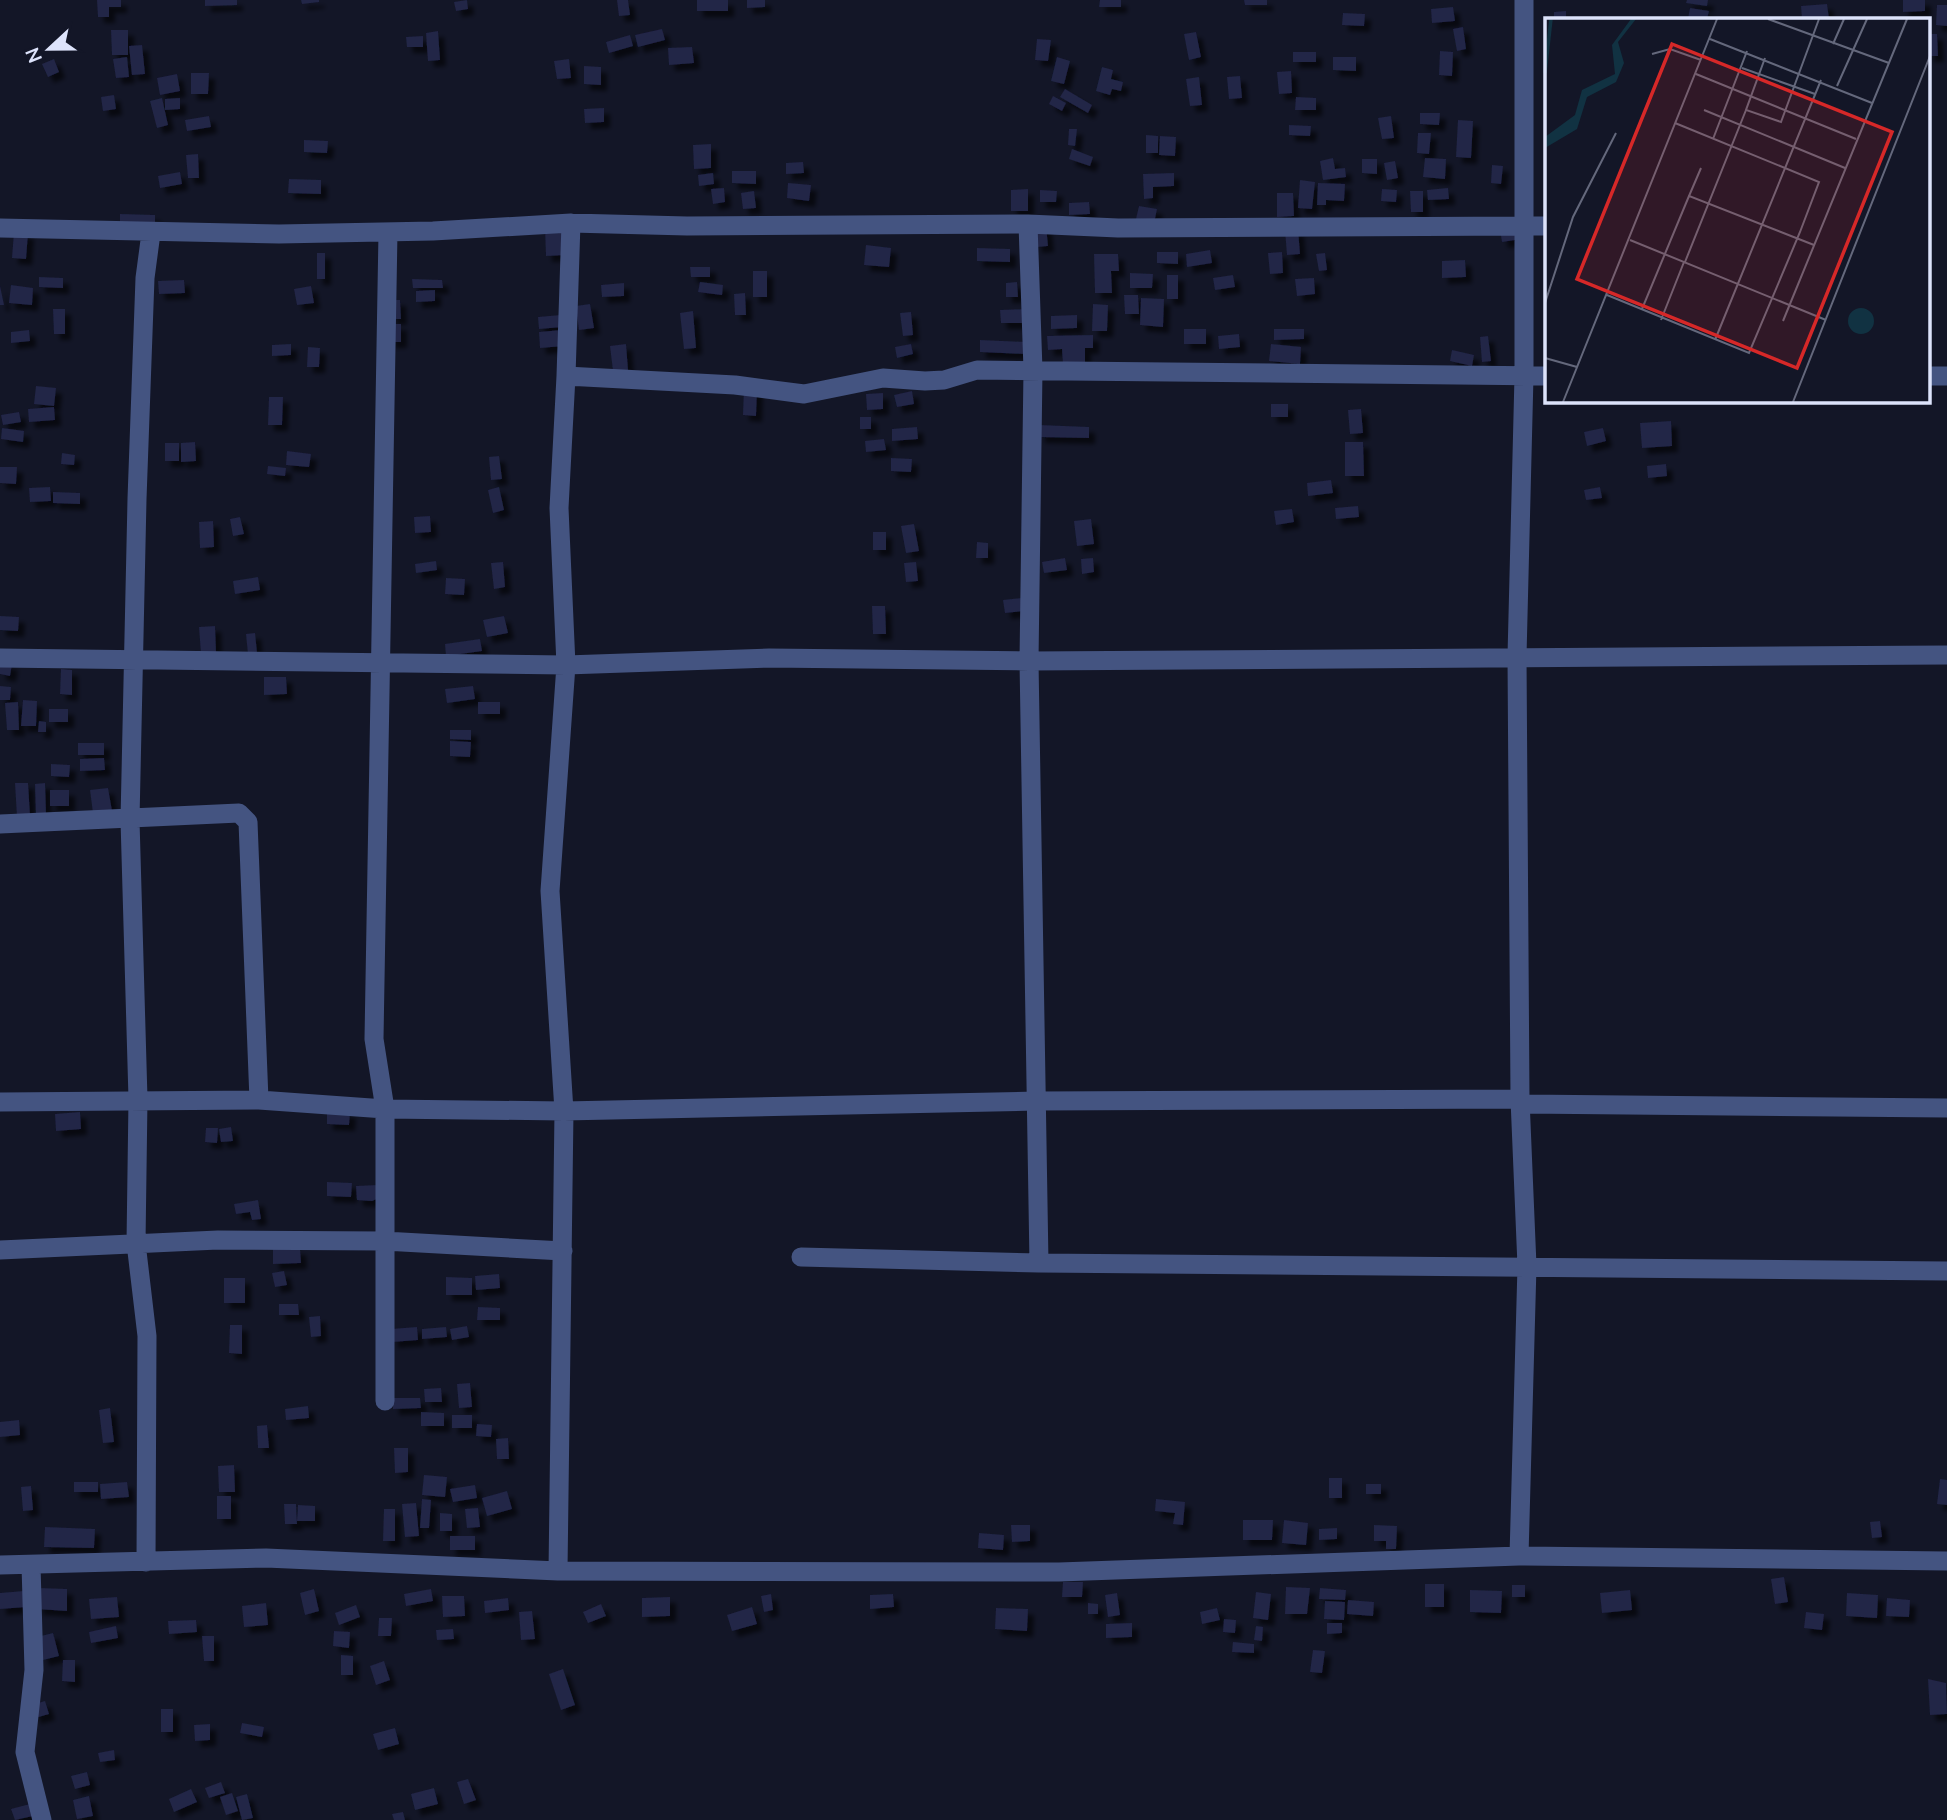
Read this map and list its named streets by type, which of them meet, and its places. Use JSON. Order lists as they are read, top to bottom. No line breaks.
{"north":"left"}
